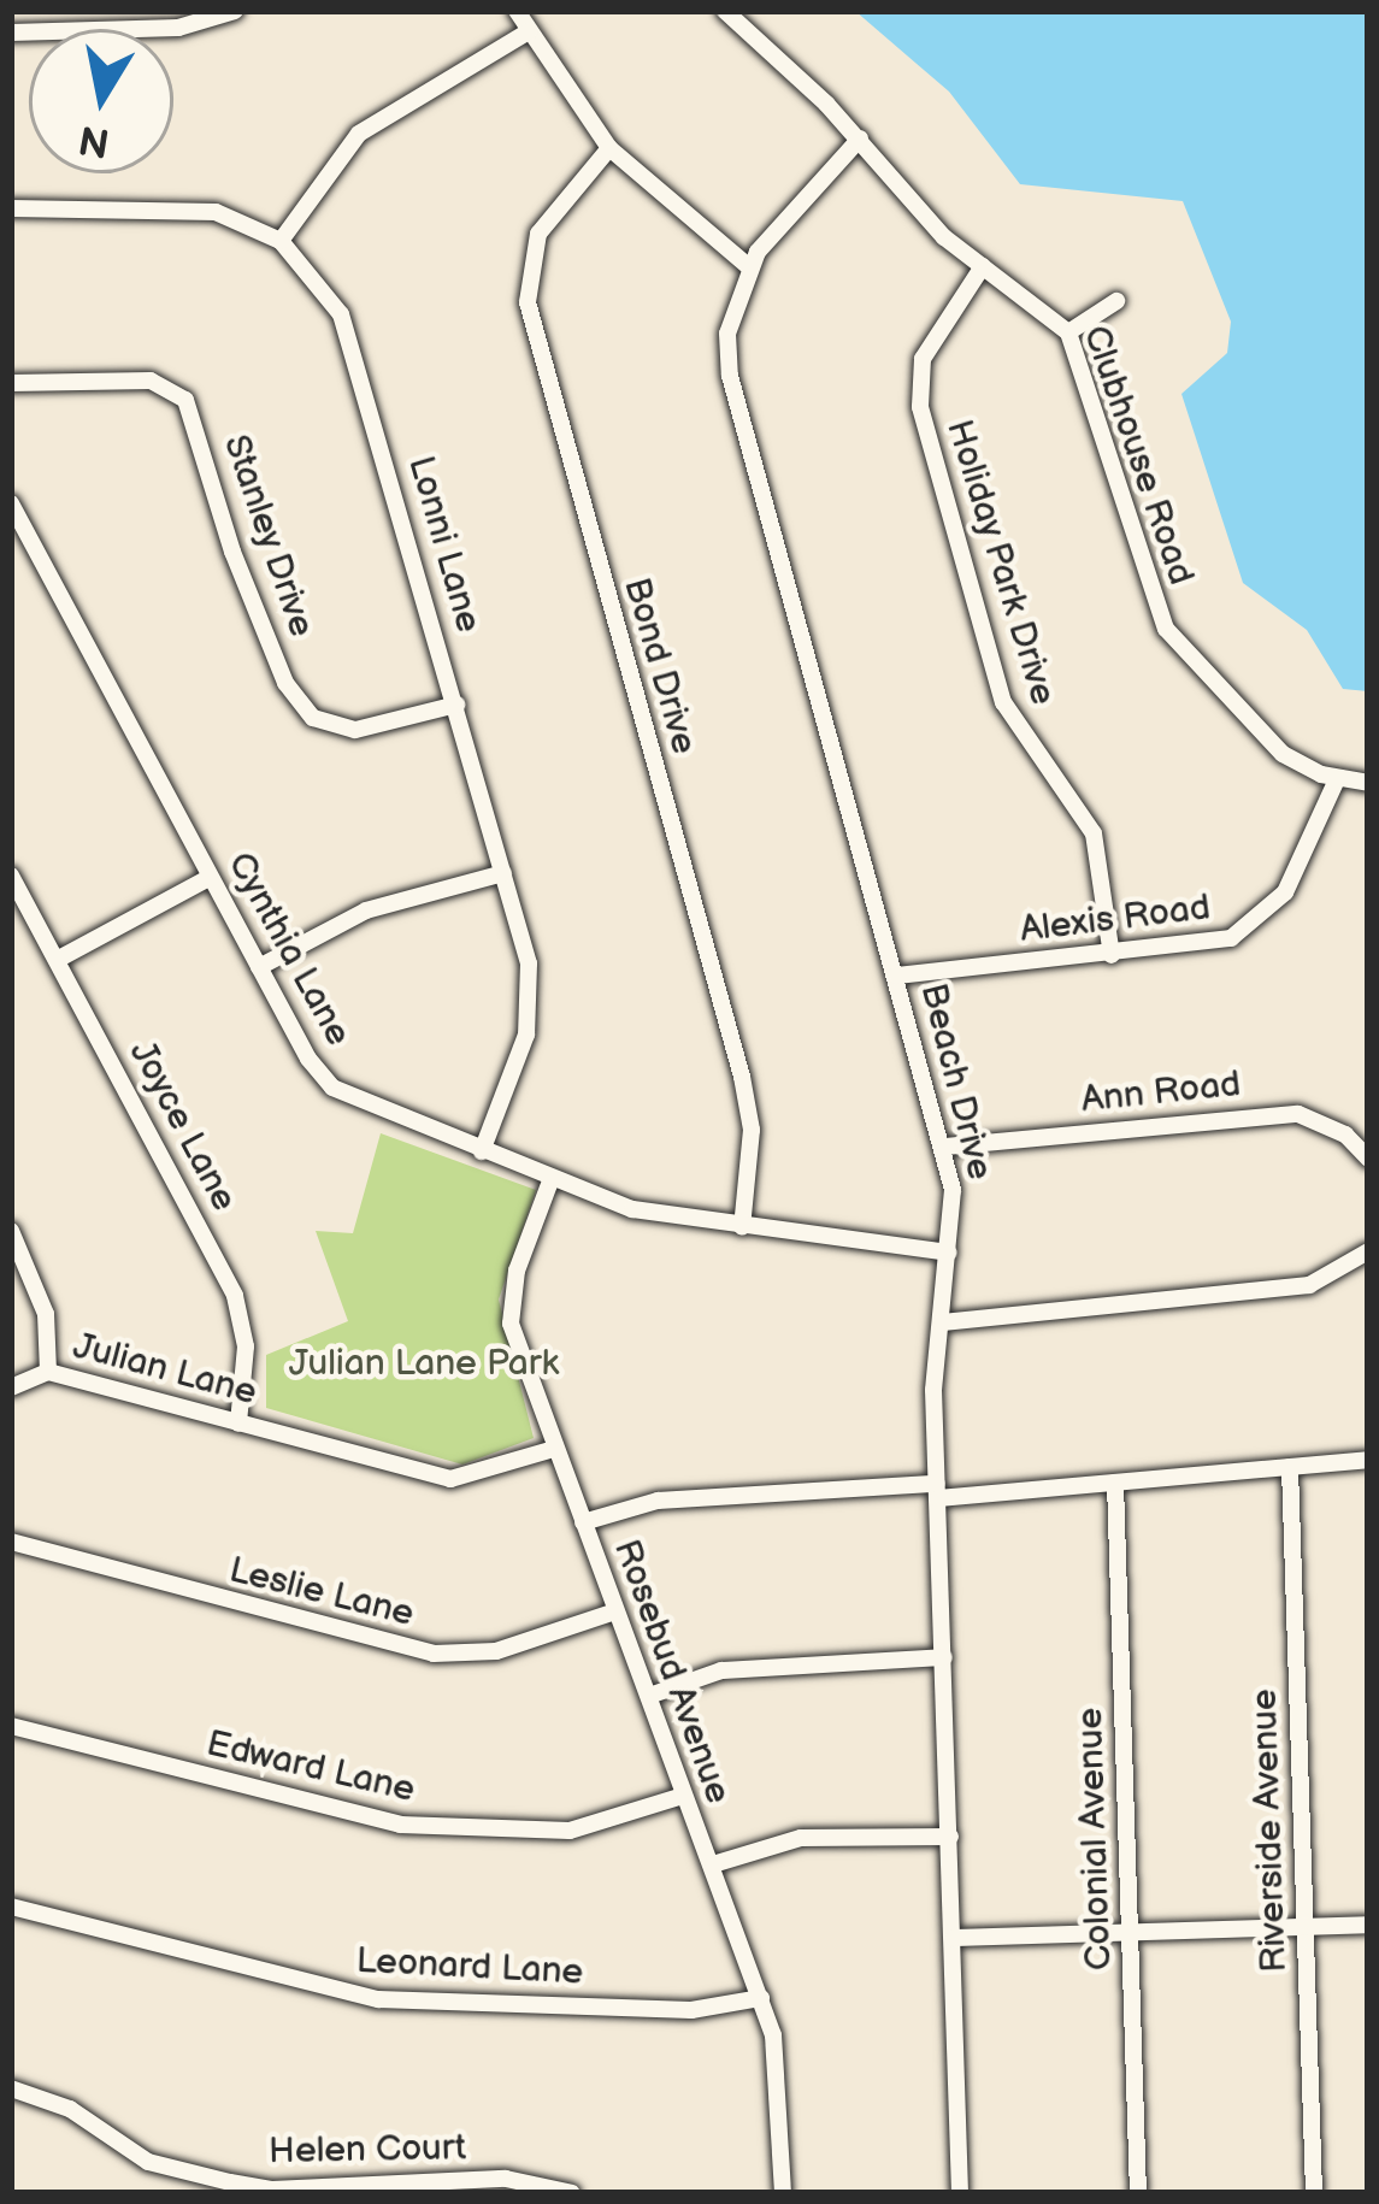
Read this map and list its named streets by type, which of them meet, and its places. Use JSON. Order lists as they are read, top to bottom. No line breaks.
{"streets":{"street":["Clubhouse Road","Stanley Drive","Lonni Lane","Holiday Park Drive","Bond Drive","Alexis Road","Cynthia Lane","Beach Drive","Ann Road","Joyce Lane","Julian Lane","Leslie Lane","Rosebud Avenue","Edward Lane","Riverside Avenue","Colonial Avenue","Leonard Lane","Helen Court"]},"crossings":[["Clubhouse Road","Holiday Park Drive"],["Clubhouse Road","Alexis Road"],["Clubhouse Road","Beach Drive"],["Stanley Drive","Lonni Lane"],["Lonni Lane","Cynthia Lane"],["Holiday Park Drive","Alexis Road"],["Bond Drive","Cynthia Lane"],["Alexis Road","Beach Drive"],["Cynthia Lane","Beach Drive"],["Cynthia Lane","Rosebud Avenue"],["Beach Drive","Ann Road"],["Joyce Lane","Julian Lane"],["Julian Lane","Rosebud Avenue"],["Leslie Lane","Rosebud Avenue"],["Rosebud Avenue","Edward Lane"],["Rosebud Avenue","Leonard Lane"]],"parks":["Julian Lane Park"],"north":"bottom"}
